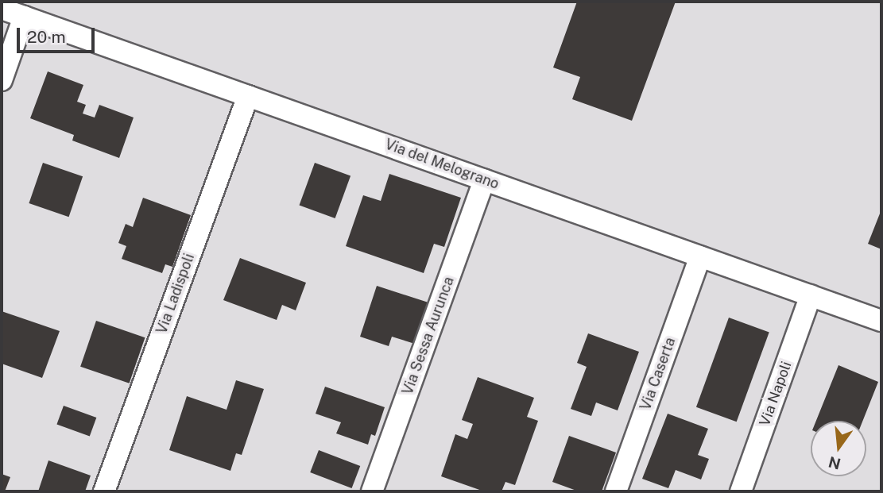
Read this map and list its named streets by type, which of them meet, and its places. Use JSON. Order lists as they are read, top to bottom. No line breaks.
{"streets":{"street":["Via del Melograno","Via Ladispoli","Via Sessa Aurunca","Via Caserta","Via Napoli"]},"crossings":[["Via del Melograno","Via Ladispoli"],["Via del Melograno","Via Sessa Aurunca"],["Via del Melograno","Via Caserta"],["Via del Melograno","Via Napoli"]],"scale_bar":"20 m","north":"bottom"}
